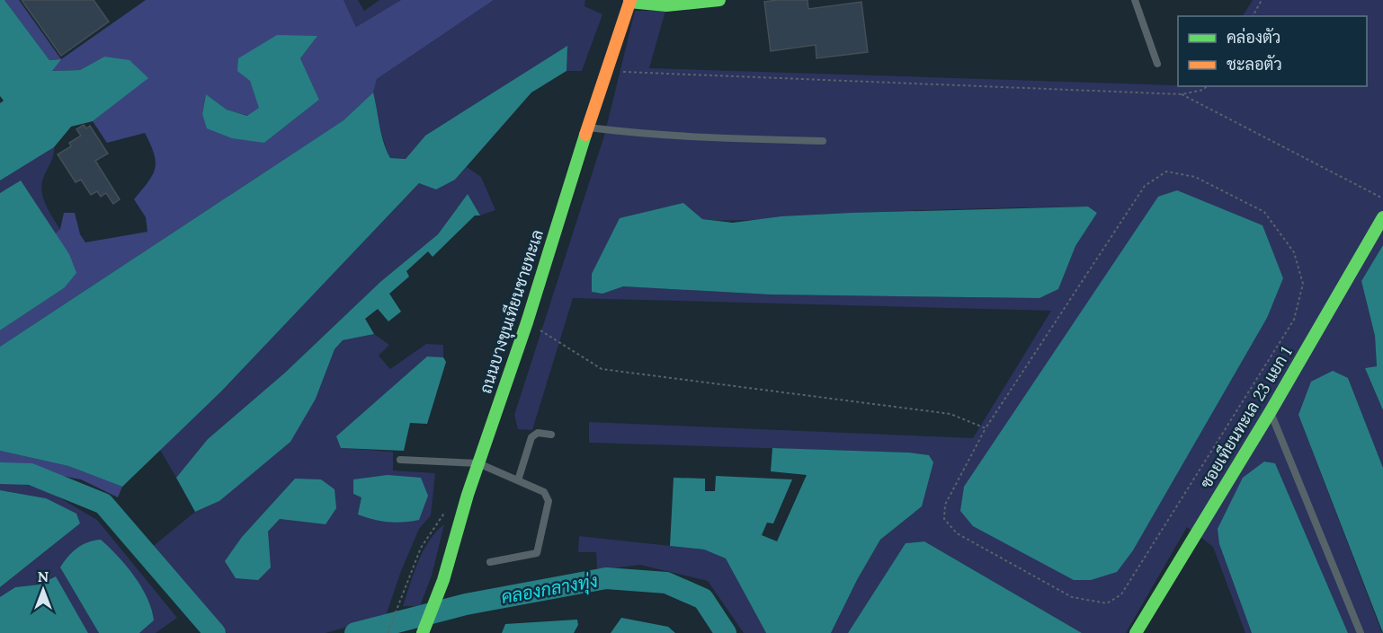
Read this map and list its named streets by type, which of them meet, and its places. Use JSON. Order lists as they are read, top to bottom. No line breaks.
{"streets":{"main road":["ถนนบางขุนเทียนชายทะเล","ซอยเทียนทะเล 23 แยก 1"]},"water":["คลองกลางทุ่ง"],"legend":["คล่องตัว","ชะลอตัว"],"north":"top"}
